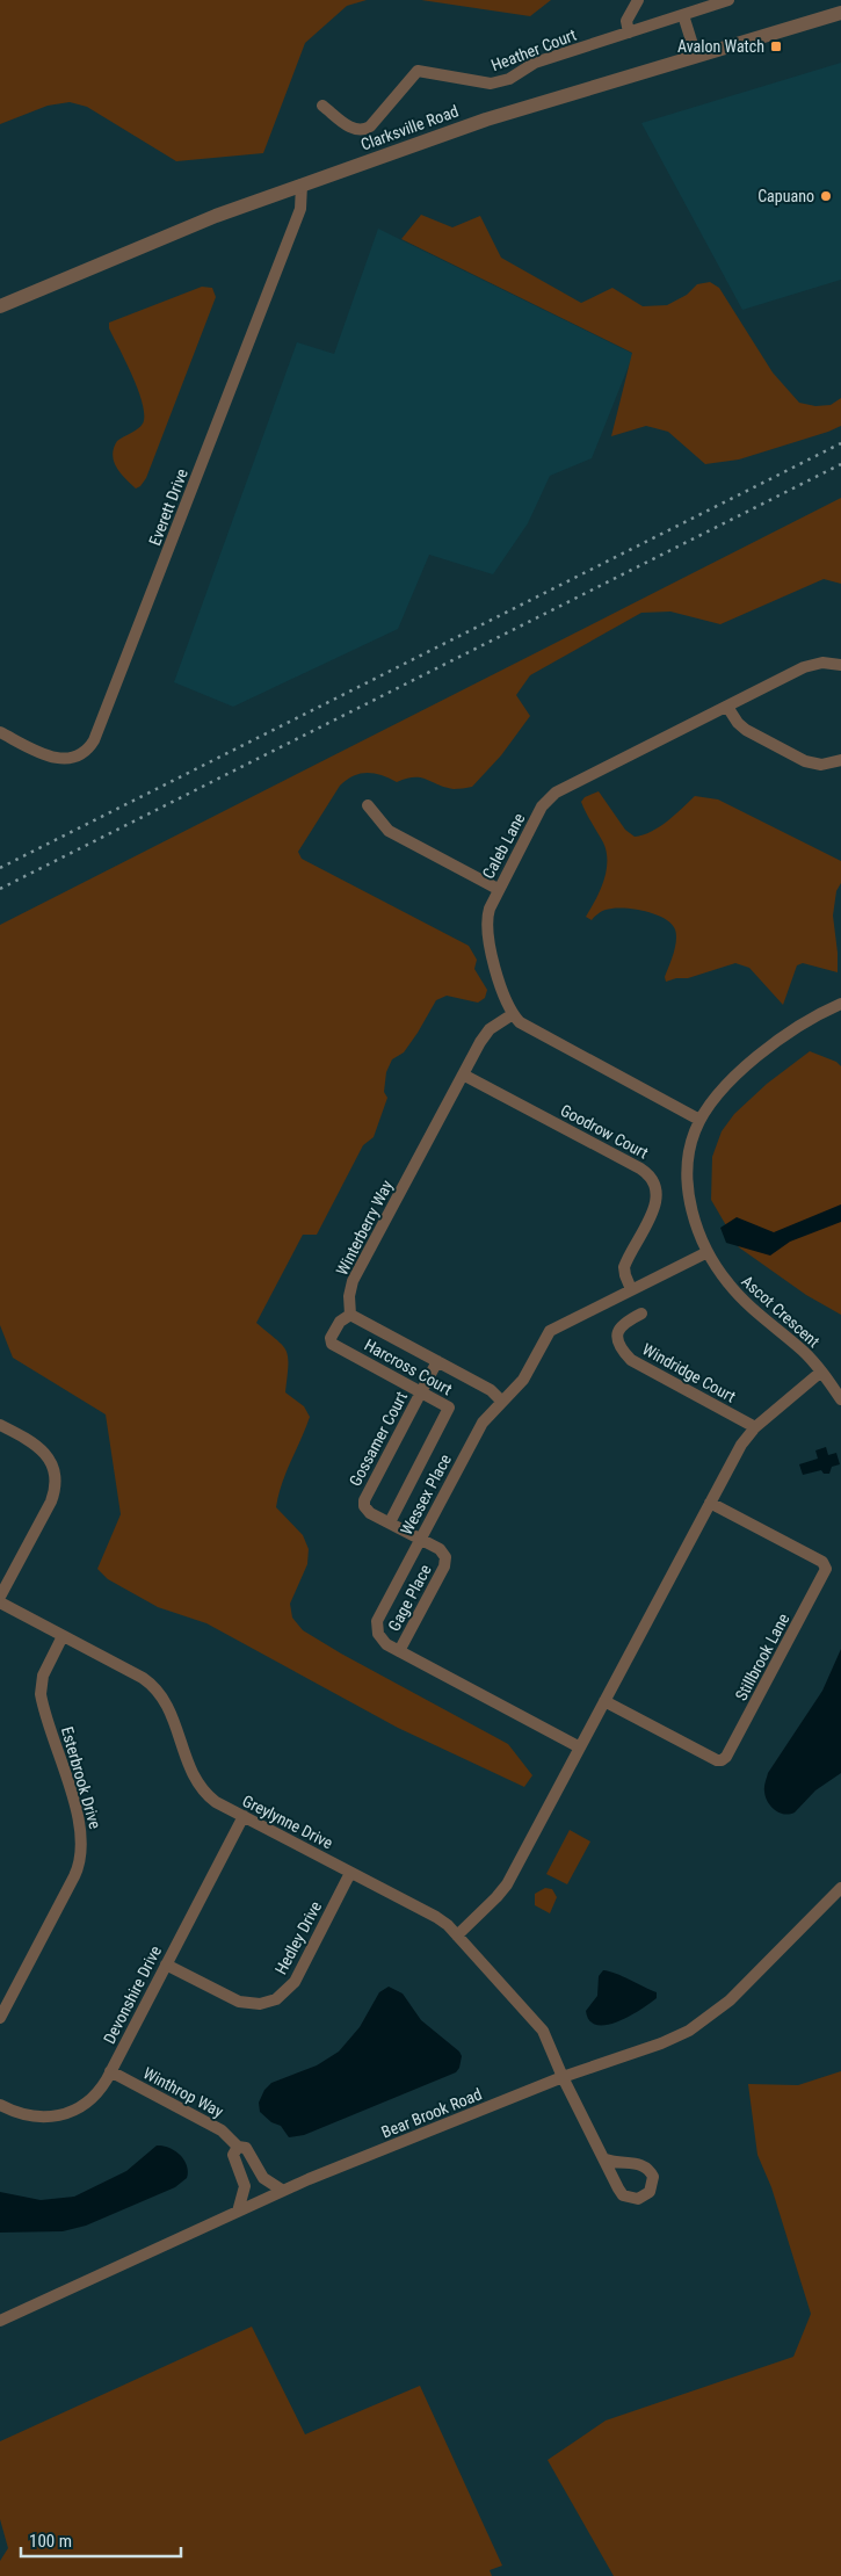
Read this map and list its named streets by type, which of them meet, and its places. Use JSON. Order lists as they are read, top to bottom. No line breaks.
{"streets":{"street":["Heather Court","Clarksville Road","Everett Drive","Caleb Lane","Goodrow Court","Winterberry Way","Ascot Crescent","Harcross Court","Windridge Court","Gossamer Court","Wessex Place","Gage Place","Stillbrook Lane","Esterbrook Drive","Greylynne Drive","Hedley Drive","Devonshire Drive","Winthrop Way","Bear Brook Road"]},"crossings":[["Clarksville Road","Everett Drive"],["Caleb Lane","Winterberry Way"],["Goodrow Court","Winterberry Way"],["Goodrow Court","Wessex Place"],["Winterberry Way","Harcross Court"],["Ascot Crescent","Wessex Place"],["Harcross Court","Gossamer Court"],["Gossamer Court","Wessex Place"],["Gossamer Court","Gage Place"],["Wessex Place","Gage Place"],["Esterbrook Drive","Greylynne Drive"],["Greylynne Drive","Hedley Drive"],["Greylynne Drive","Devonshire Drive"],["Greylynne Drive","Bear Brook Road"],["Hedley Drive","Devonshire Drive"],["Devonshire Drive","Winthrop Way"],["Winthrop Way","Bear Brook Road"]],"places":{"transit":["Avalon Watch"],"other":["Capuano"]},"scale_bar":"100 m"}
